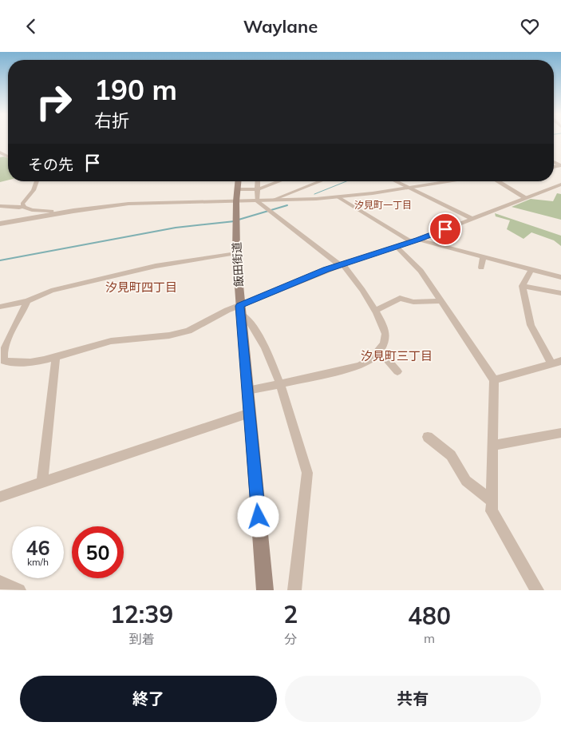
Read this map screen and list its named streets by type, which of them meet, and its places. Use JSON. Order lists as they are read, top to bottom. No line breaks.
{"streets":{"main road":["飯田街道"]},"districts":["汐見町一丁目","汐見町四丁目","汐見町三丁目"],"page":{"header":"Waylane","turn":["190 m","右折"],"then":"その先","speed":"46 km/h","limit":"50","eta":["12:39","到着","2","分","480","m"],"buttons":["終了","共有"]}}
